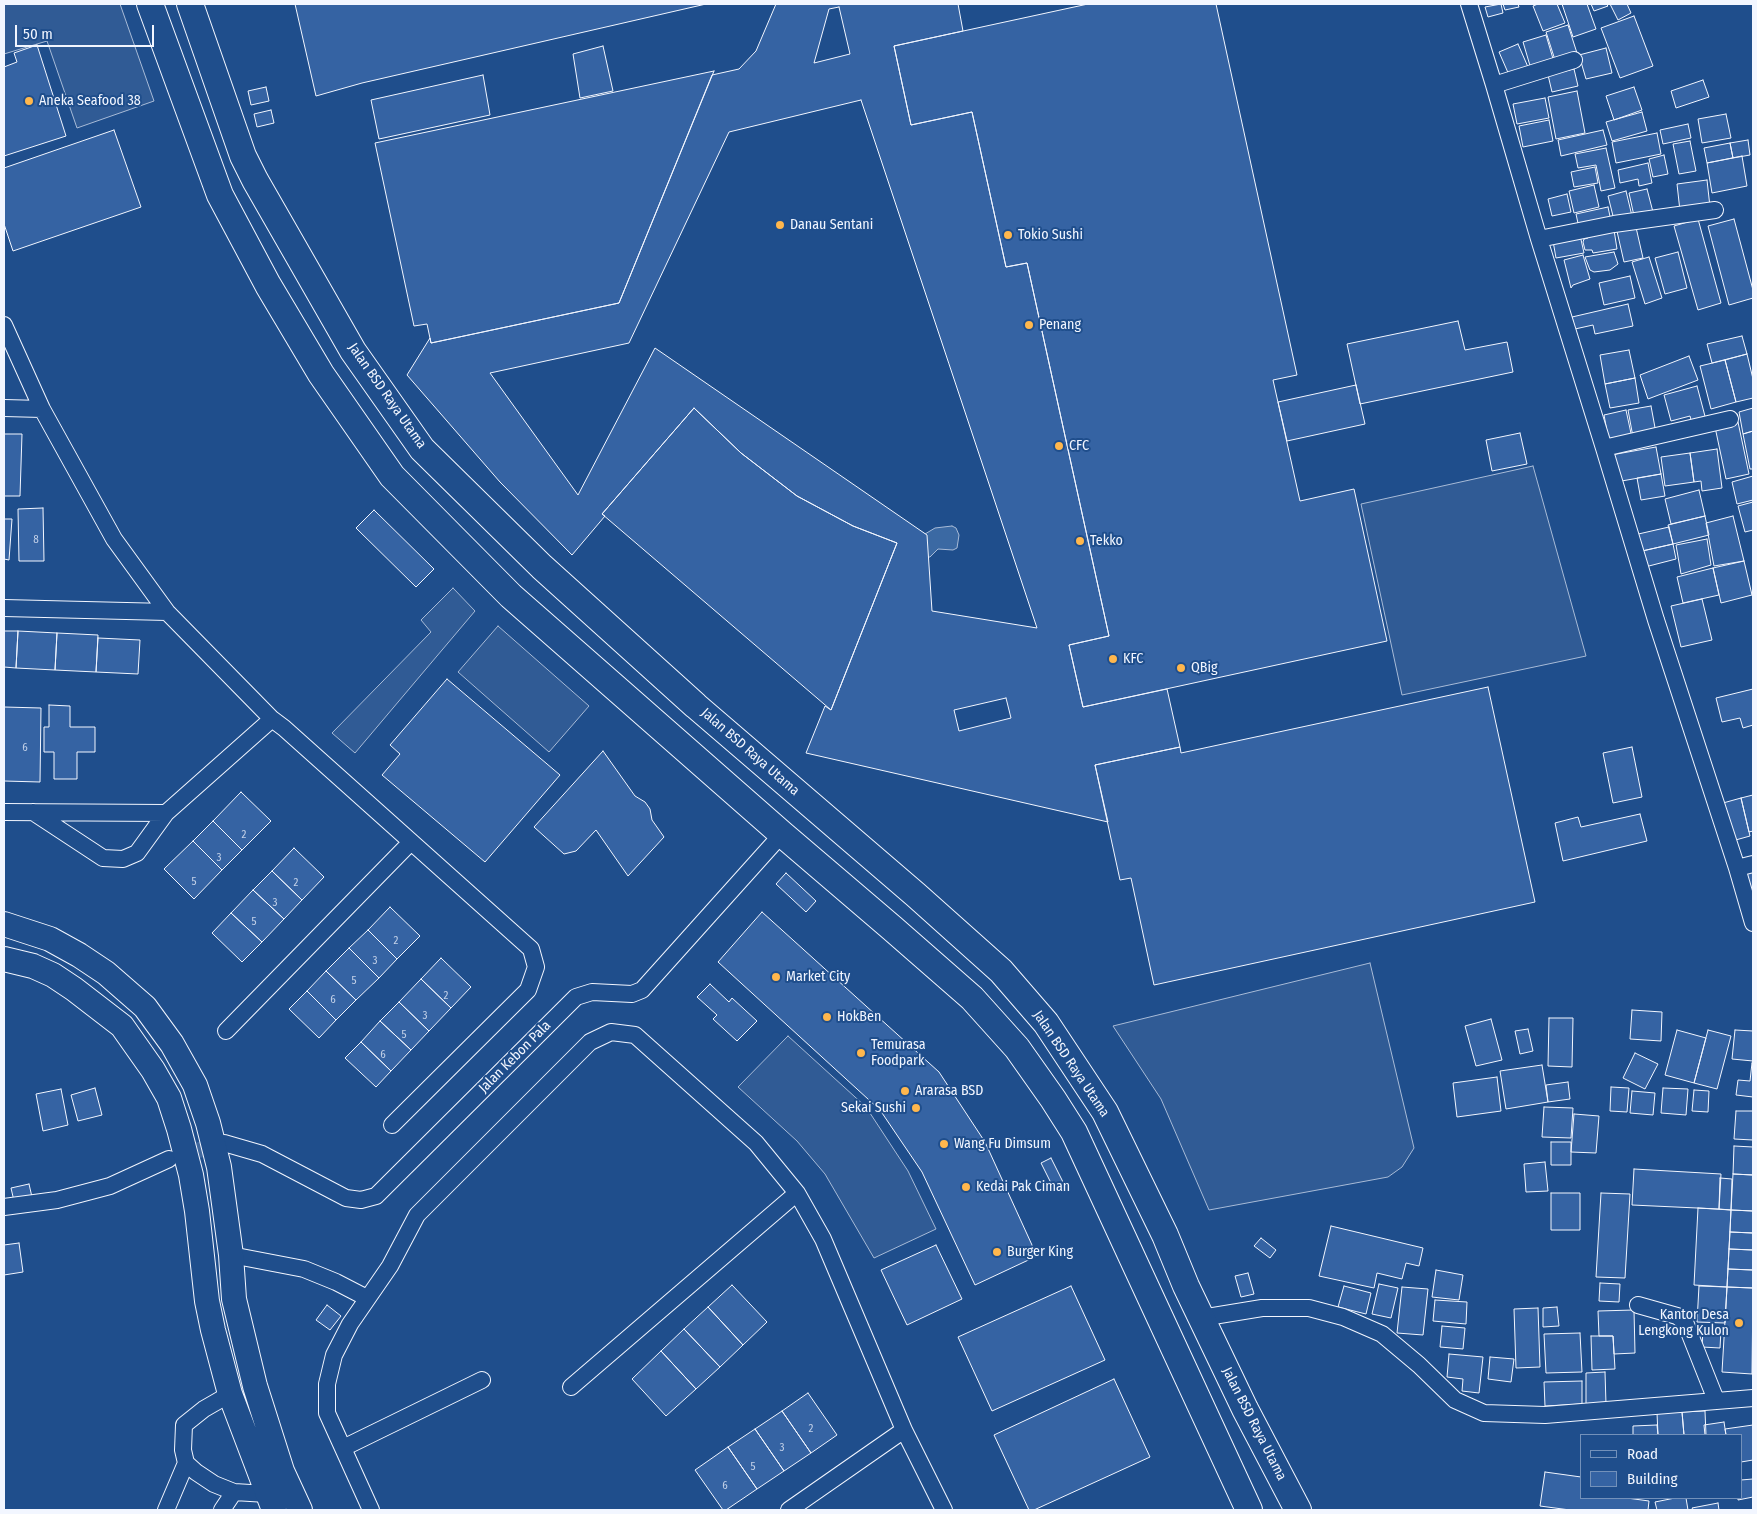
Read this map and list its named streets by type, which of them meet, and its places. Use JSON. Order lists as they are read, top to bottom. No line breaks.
{"streets":{"main road":["Jalan BSD Raya Utama"],"street":["Jalan Kebon Pala"]},"places":["Aneka Seafood 38","Danau Sentani","Tokio Sushi","Penang","CFC","Tekko","KFC","QBig","Market City","HokBen","Temurasa Foodpark","Ararasa BSD","Sekai Sushi","Wang Fu Dimsum","Kedai Pak Ciman","Burger King","Kantor Desa Lengkong Kulon"],"house_numbers":["8","6","2","3","5","2","3","5","2","3","5","2","6","3","5","6","2","3","5","6"],"legend":["Road","Building"],"scale_bar":"50 m"}
